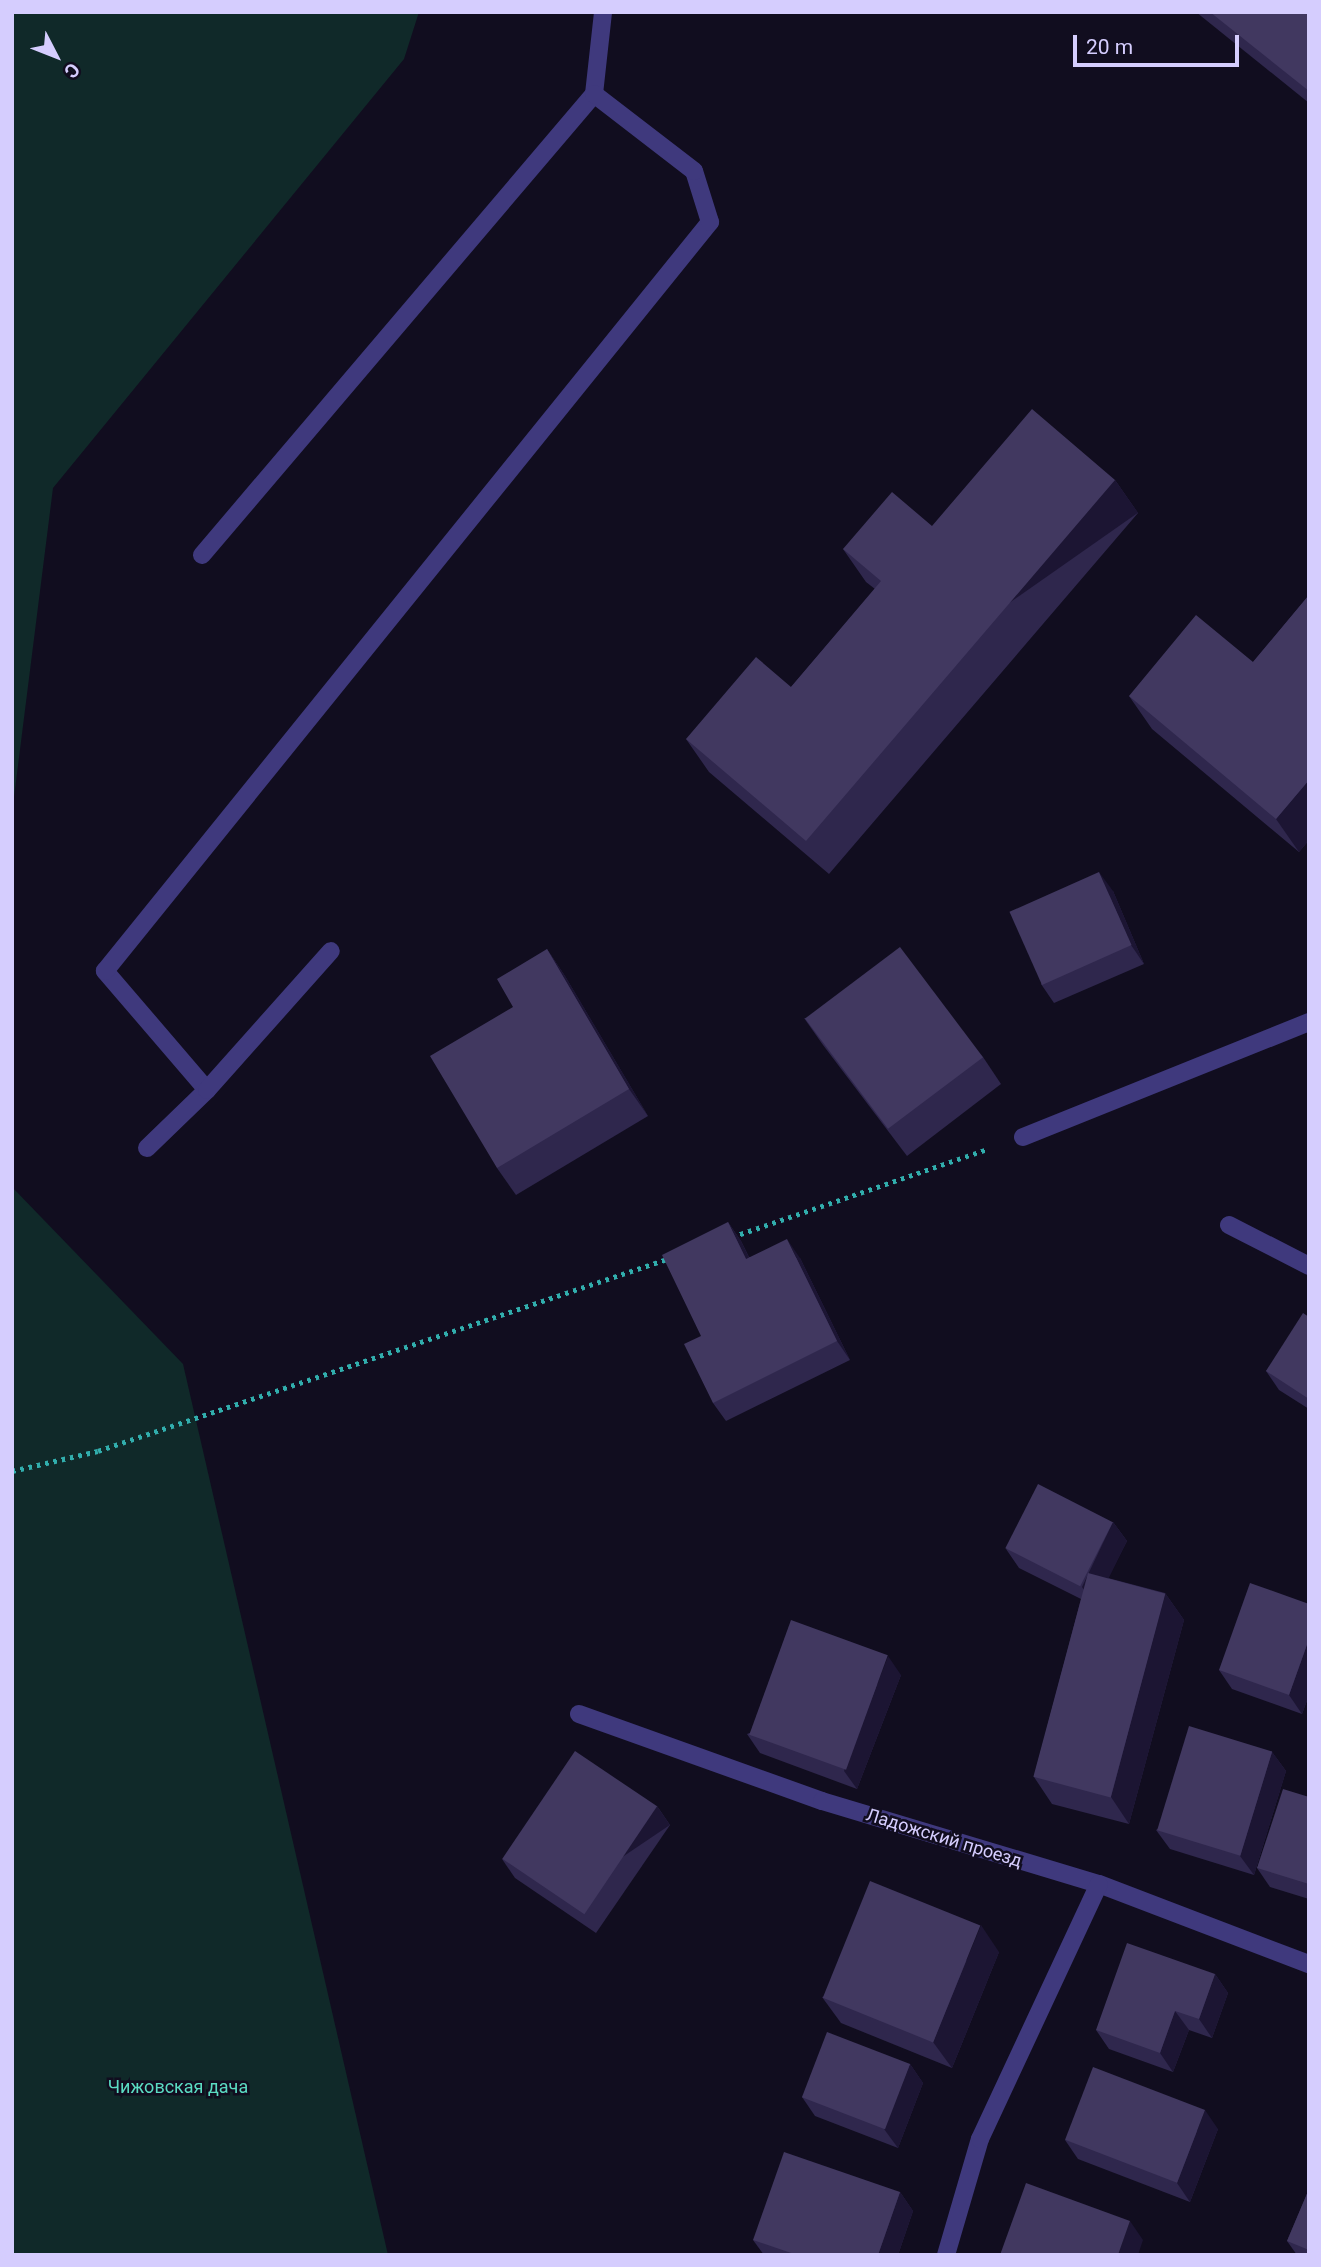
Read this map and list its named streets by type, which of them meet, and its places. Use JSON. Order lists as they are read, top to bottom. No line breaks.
{"streets":{"street":["Ладожский проезд"]},"parks":["Чижовская дача"],"scale_bar":"20 m","north":"bottom right"}
